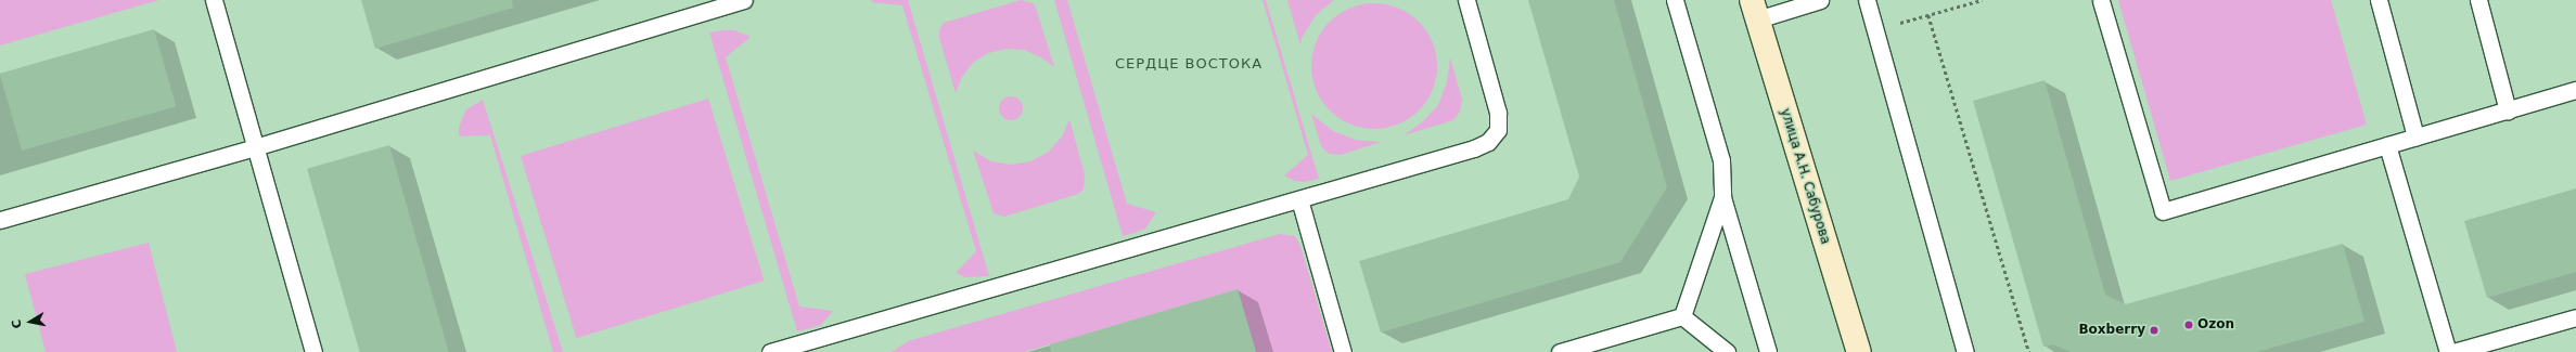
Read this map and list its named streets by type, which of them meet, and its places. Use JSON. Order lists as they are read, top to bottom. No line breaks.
{"streets":{"street":["улица А.Н. Сабурова"]},"districts":["СЕРДЦЕ ВОСТОКА"],"places":["Ozon","Boxberry"],"north":"left"}
